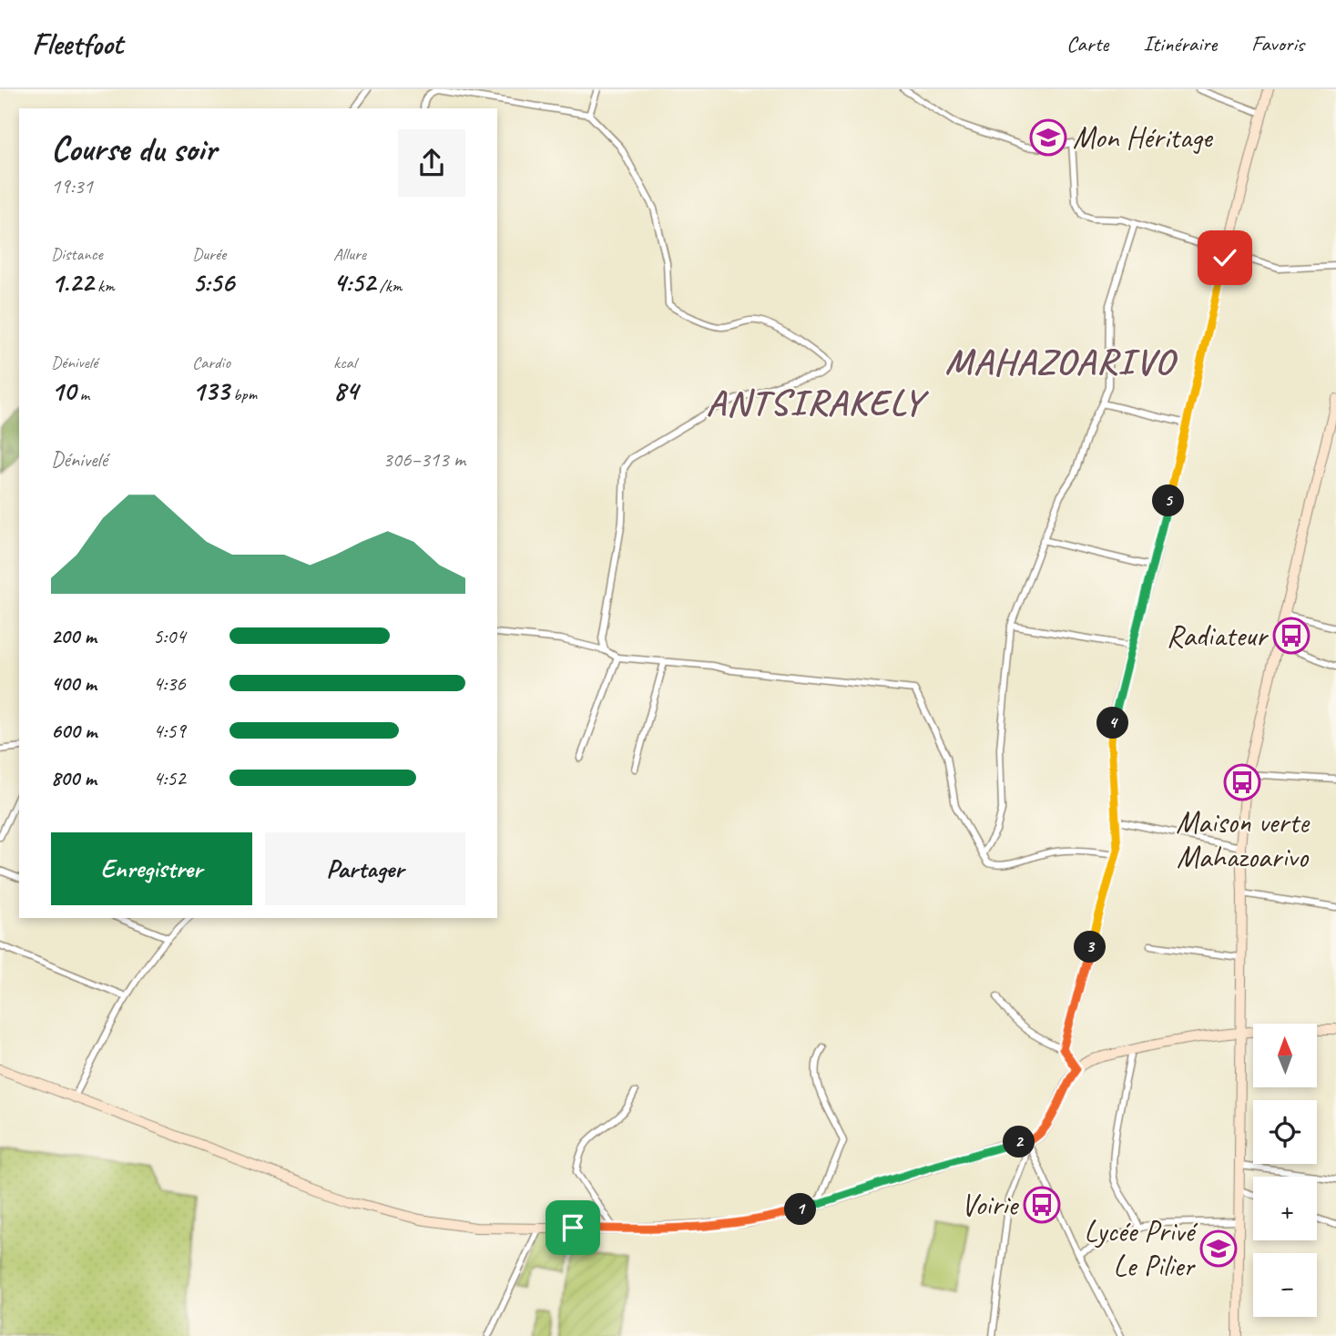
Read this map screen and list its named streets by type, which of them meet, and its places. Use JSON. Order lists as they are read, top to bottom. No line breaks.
{"districts":["MAHAZOARIVO","ANTSIRAKELY"],"places":{"school or university":["Mon Héritage","Lycée Privé Le Pilier"],"bus stop":["Radiateur","Maison verte Mahazoarivo","Voirie"]},"north":"top","page":{"header":"Fleetfoot","nav":["Carte","Itinéraire","Favoris"],"heading":["Course du soir","19:31"],"stats":[["Distance","1.22 km"],["Durée","5:56"],["Allure","4:52 /km"],["Dénivelé","10 m"],["Cardio","133 bpm"],["kcal","84"]],"chart":["Dénivelé","306–313 m"],"pins":["5","4","3","2","1"],"list":[{"name":"200 m","note":"5:04"},{"name":"400 m","note":"4:36"},{"name":"600 m","note":"4:59"},{"name":"800 m","note":"4:52"}],"buttons":["Enregistrer","Partager"],"map_buttons":["+","−"]}}
